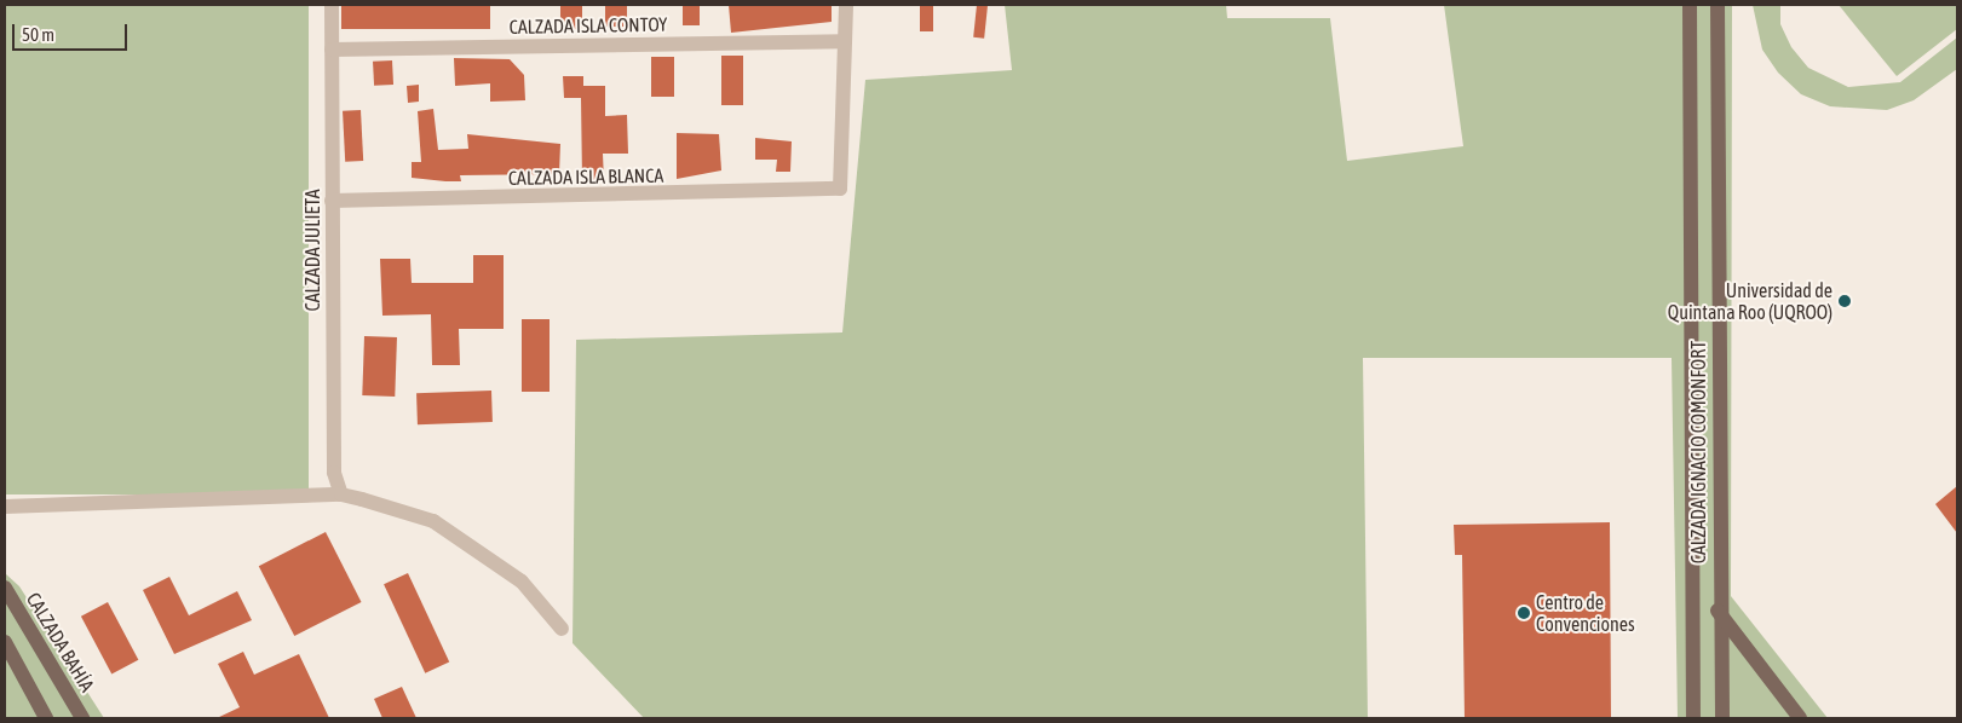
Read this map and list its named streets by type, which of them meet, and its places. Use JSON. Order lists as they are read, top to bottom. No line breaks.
{"streets":{"main road":["CALZADA IGNACIO COMONFORT","CALZADA BAHÍA"],"street":["CALZADA ISLA CONTOY","CALZADA ISLA BLANCA","CALZADA JULIETA"]},"crossings":[["CALZADA ISLA CONTOY","CALZADA ISLA BLANCA"],["CALZADA ISLA CONTOY","CALZADA JULIETA"],["CALZADA ISLA BLANCA","CALZADA JULIETA"]],"places":["Universidad de Quintana Roo (UQROO)","Centro de Convenciones"],"scale_bar":"50 m"}
